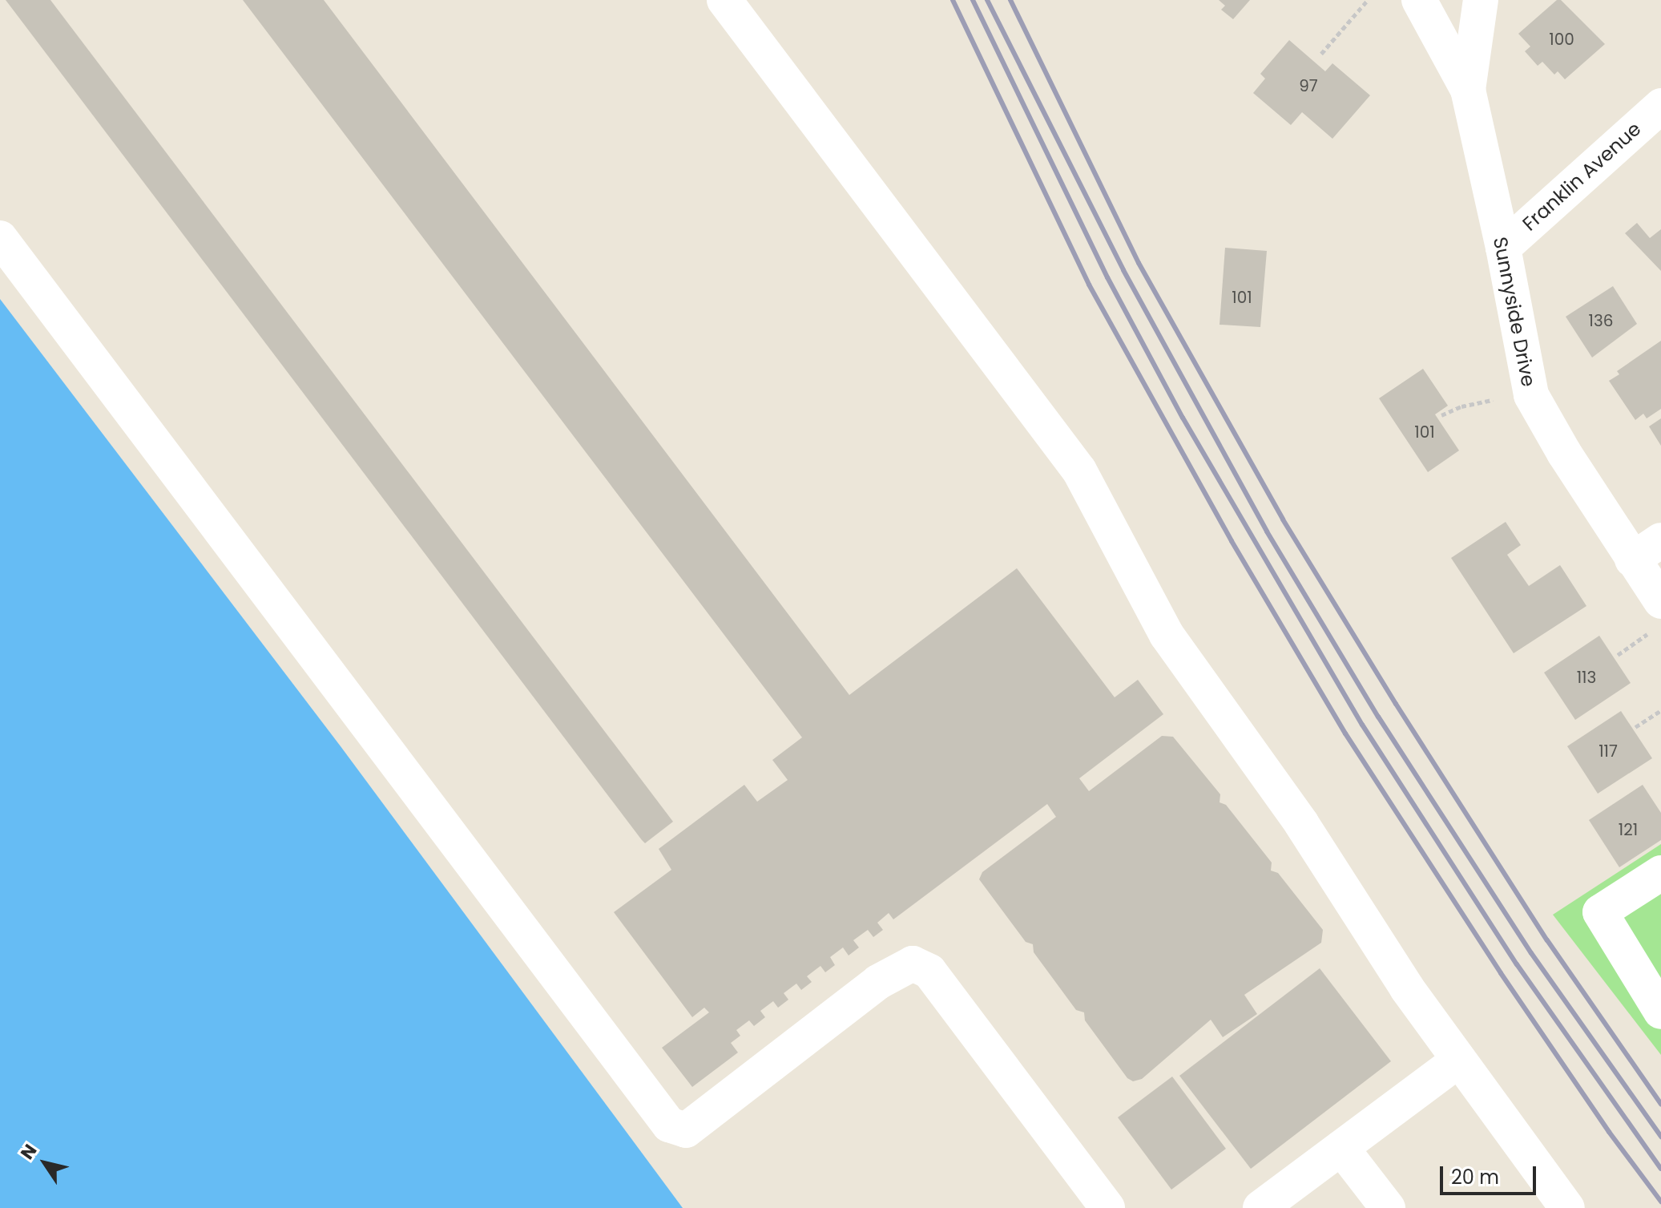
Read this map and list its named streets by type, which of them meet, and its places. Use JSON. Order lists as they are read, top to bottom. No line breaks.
{"streets":{"street":["Franklin Avenue","Sunnyside Drive"]},"crossings":[["Franklin Avenue","Sunnyside Drive"]],"house_numbers":["100","97","101","136","101","113","117","121"],"scale_bar":"20 m","north":"top left"}
